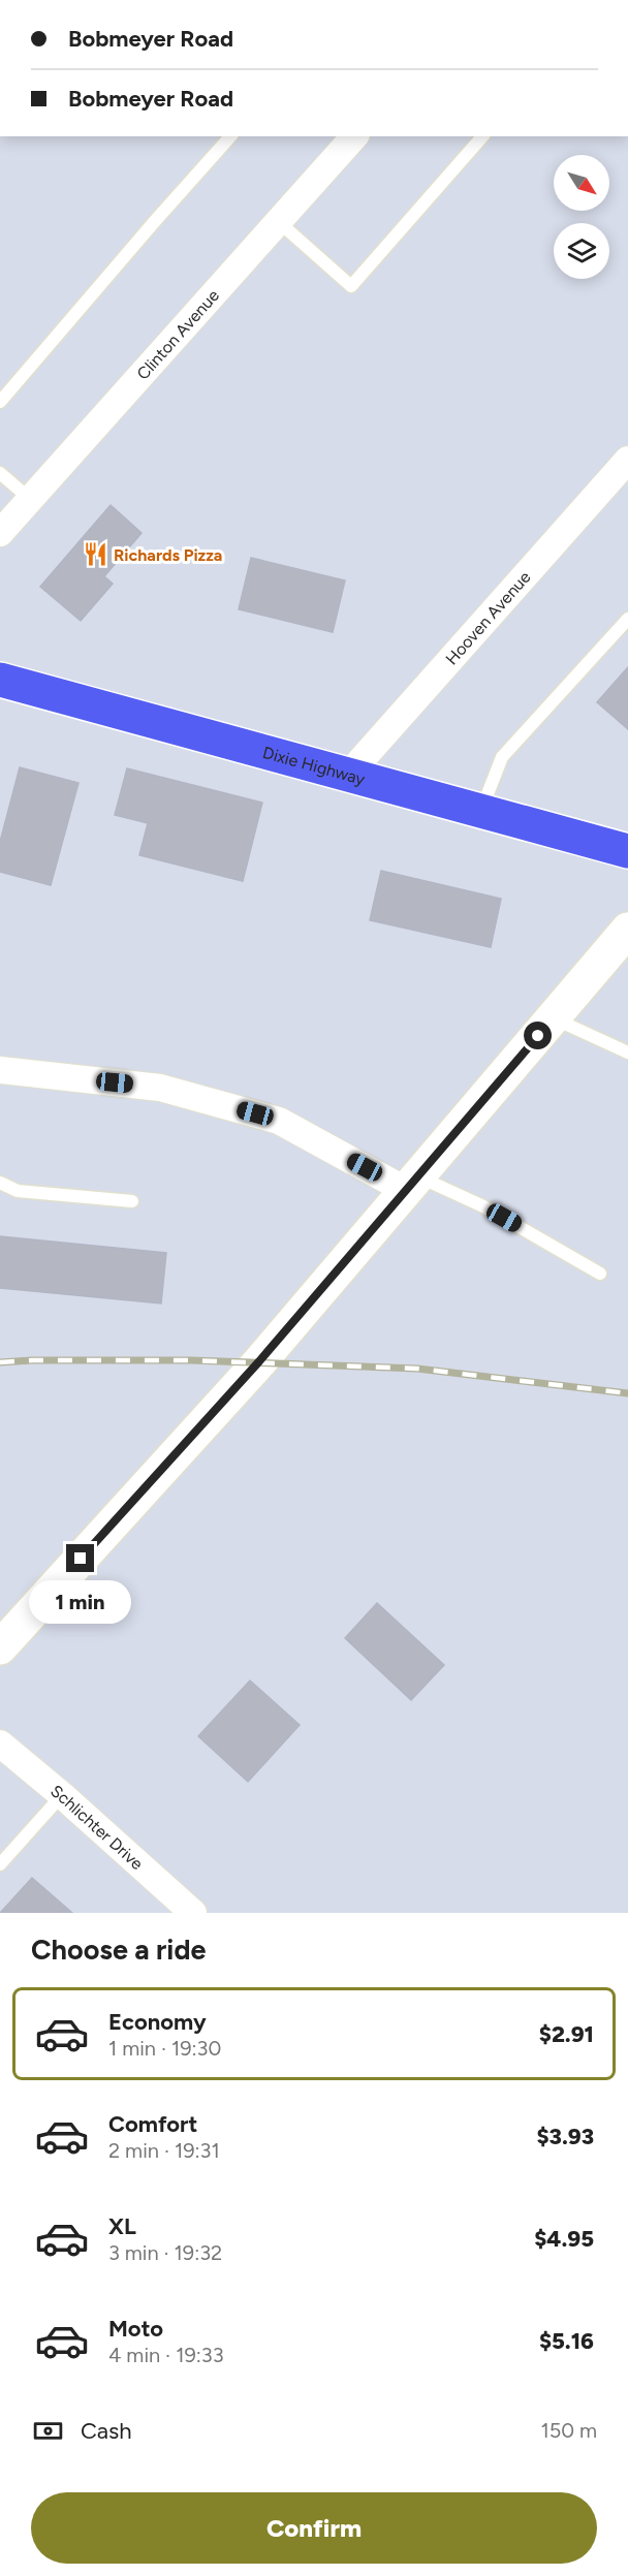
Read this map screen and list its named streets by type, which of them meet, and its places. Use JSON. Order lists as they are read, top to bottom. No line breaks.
{"streets":{"main road":["Dixie Highway"],"street":["Clinton Avenue","Hooven Avenue","Schlichter Drive"]},"crossings":[["Hooven Avenue","Dixie Highway"]],"places":{"restaurant":["Richards Pizza"]},"north":"bottom right","page":{"banner":["Bobmeyer Road","Bobmeyer Road"],"bubble":"1 min","heading":"Choose a ride","list":[{"name":"Economy","note":"1 min · 19:30","value":"$2.91"},{"name":"Comfort","note":"2 min · 19:31","value":"$3.93"},{"name":"XL","note":"3 min · 19:32","value":"$4.95"},{"name":"Moto","note":"4 min · 19:33","value":"$5.16"}],"pay":["Cash","150 m"],"buttons":"Confirm"}}
